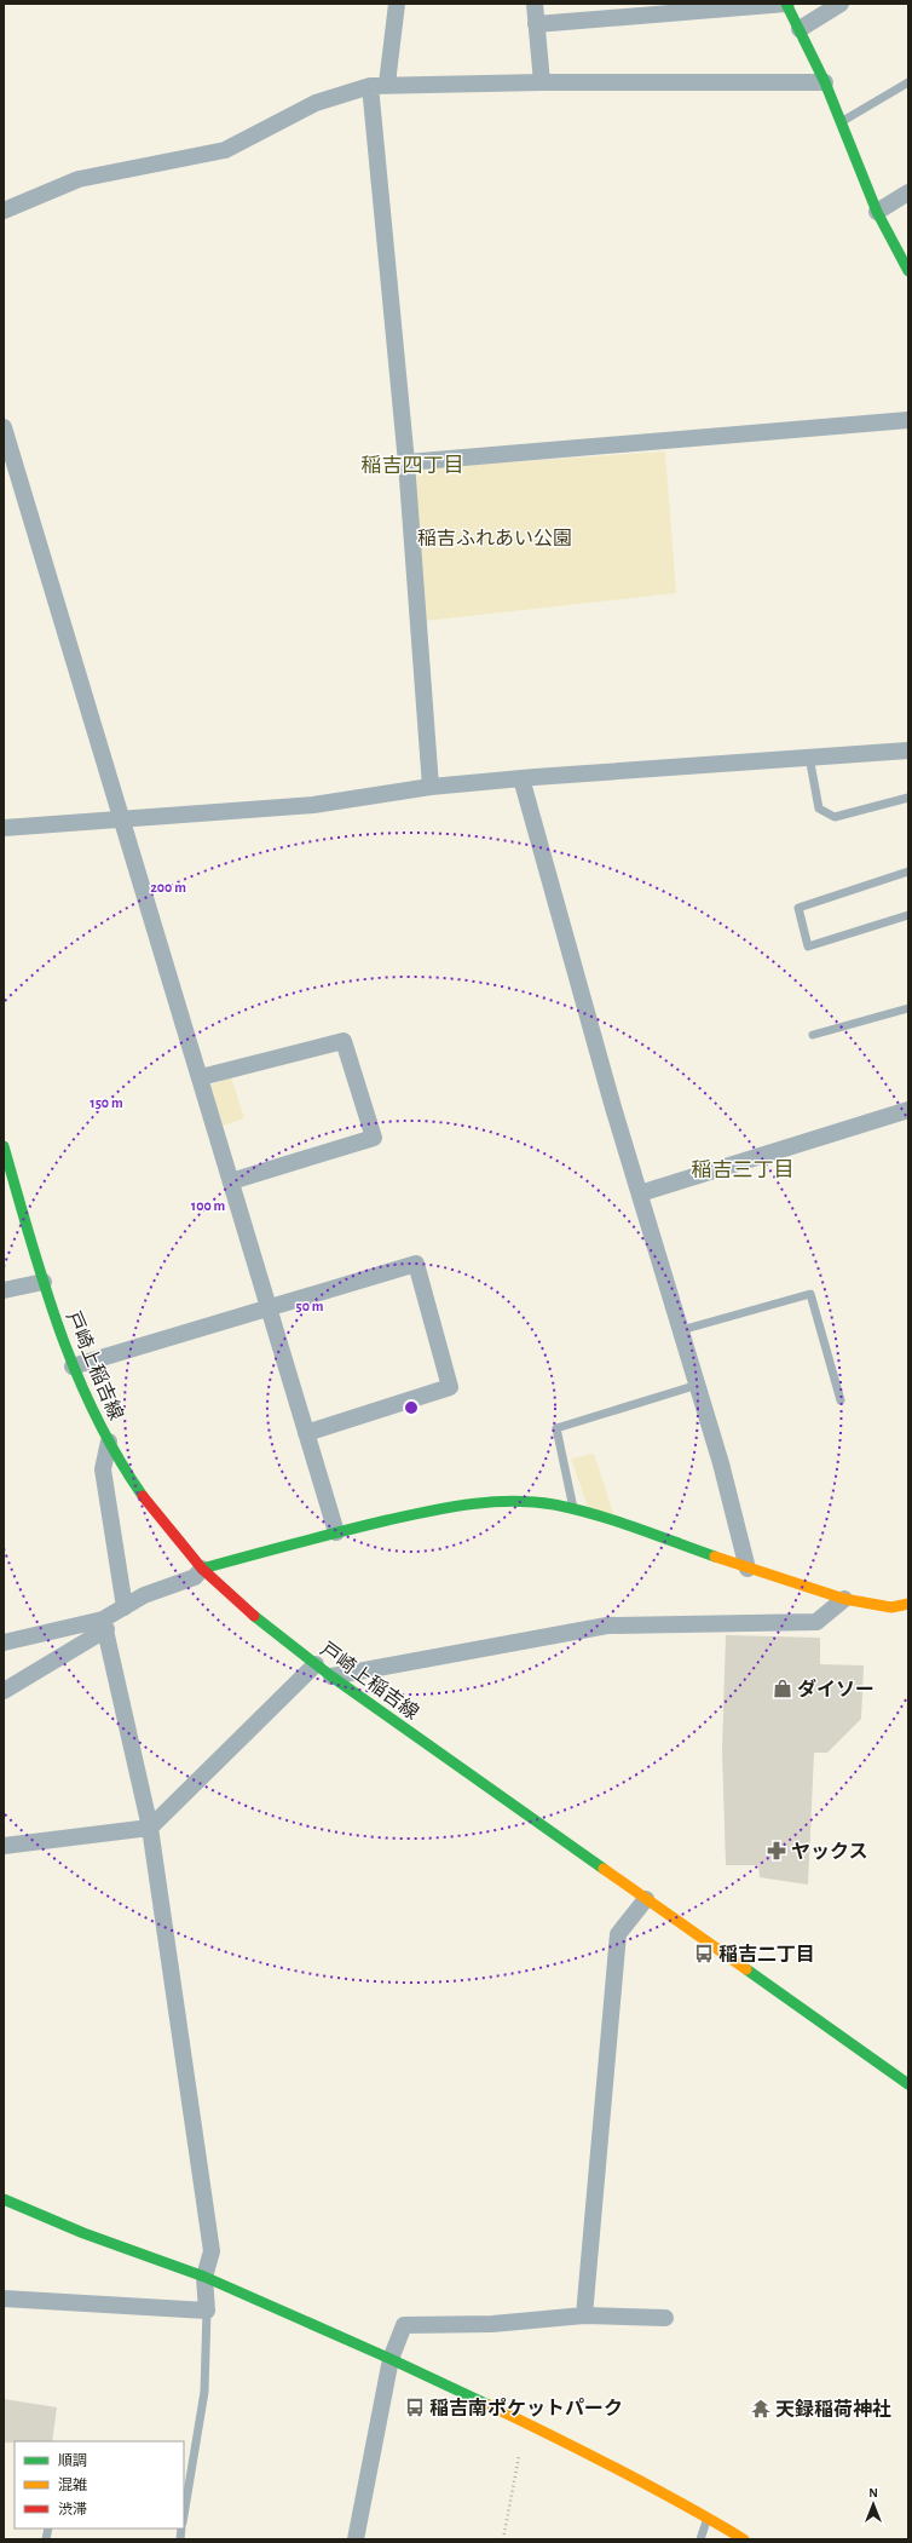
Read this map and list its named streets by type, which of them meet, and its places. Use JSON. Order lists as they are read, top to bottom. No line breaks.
{"streets":{"street":["戸崎上稲吉線"]},"districts":["稲吉四丁目","稲吉三丁目"],"parks":["稲吉ふれあい公園"],"places":{"shop":["ダイソー"],"pharmacy":["ヤックス"],"bus stop":["稲吉二丁目","稲吉南ポケットパーク"],"temple":["天録稲荷神社"]},"legend":["順調","混雑","渋滞"],"north":"top","rings":["200 m","150 m","100 m","50 m"]}
